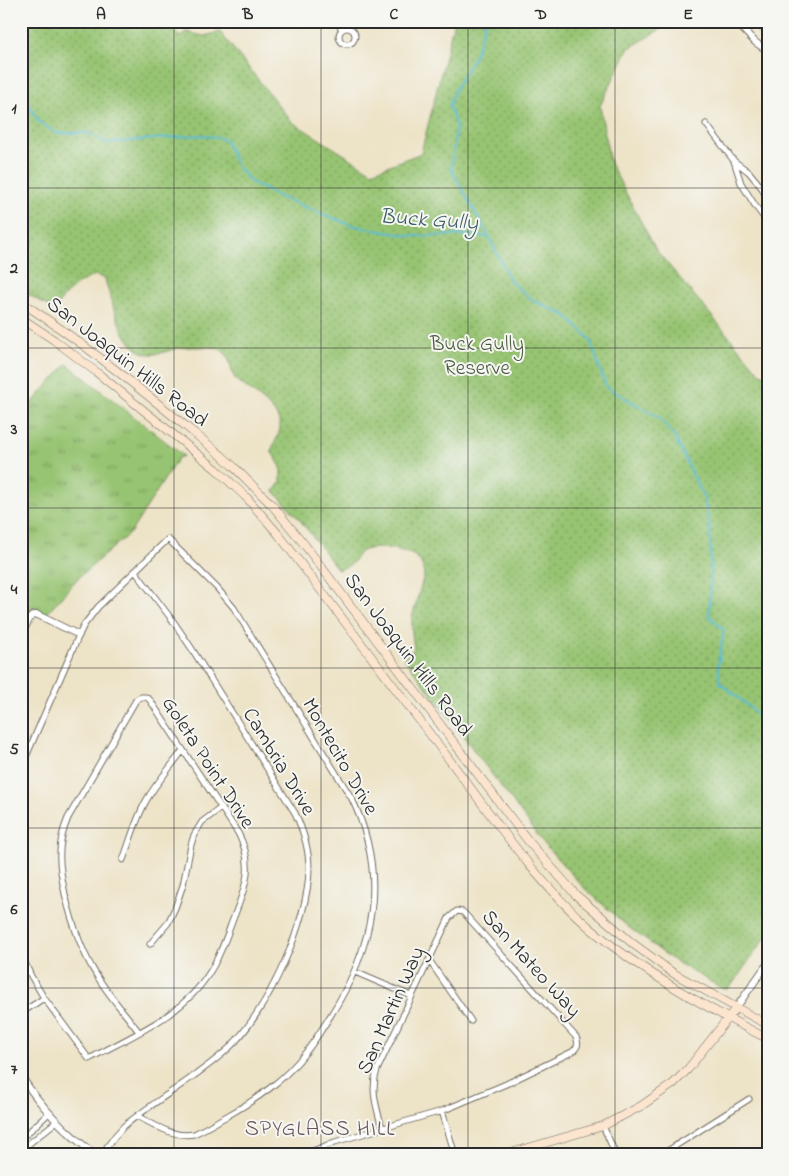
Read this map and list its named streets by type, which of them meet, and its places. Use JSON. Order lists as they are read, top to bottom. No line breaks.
{"streets":{"main road":["San Joaquin Hills Road"],"street":["Montecito Drive","Cambria Drive","Goleta Point Drive","San Mateo Way","San Martin Way"]},"crossings":[["Montecito Drive","Cambria Drive"],["San Mateo Way","San Martin Way"]],"districts":["SPYGLASS HILL"],"water":["Buck Gully"],"parks":["Buck Gully Reserve"],"grid":{"columns":["A","B","C","D","E"],"rows":["1","2","3","4","5","6","7"]}}
